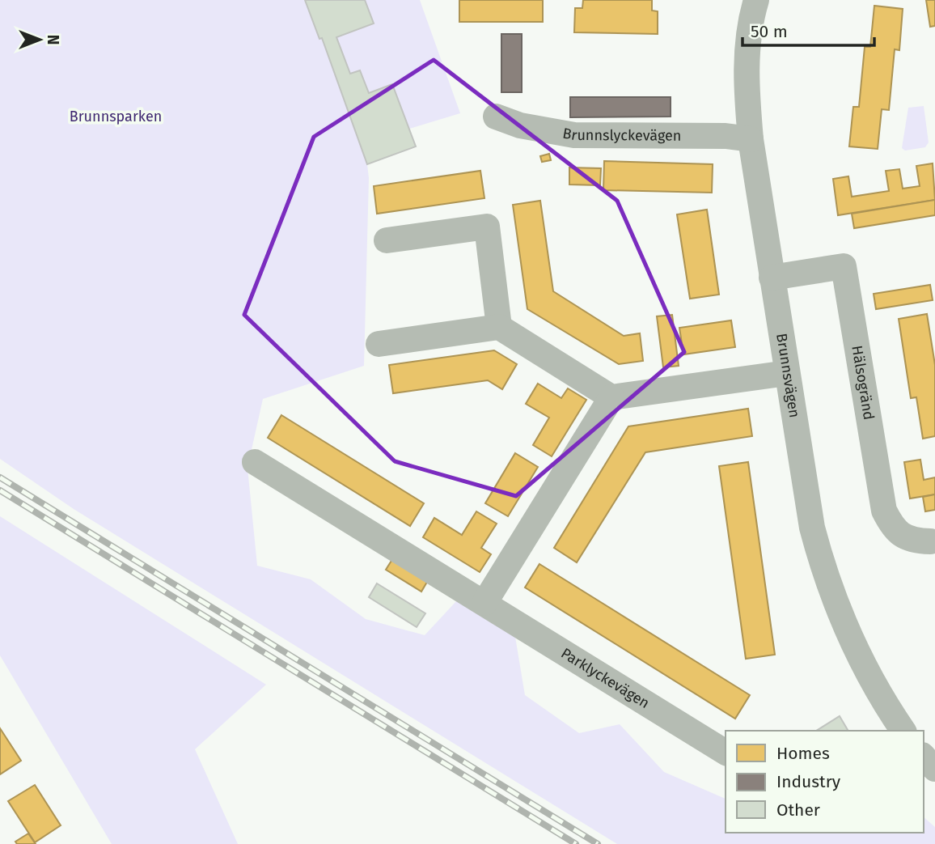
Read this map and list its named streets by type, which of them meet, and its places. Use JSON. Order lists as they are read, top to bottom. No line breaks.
{"streets":{"street":["Brunnslyckevägen","Brunnsvägen","Hälsogränd","Parklyckevägen"]},"crossings":[["Brunnslyckevägen","Brunnsvägen"],["Brunnsvägen","Hälsogränd"]],"parks":["Brunnsparken"],"legend":["Homes","Industry","Other"],"scale_bar":"50 m","north":"right"}
